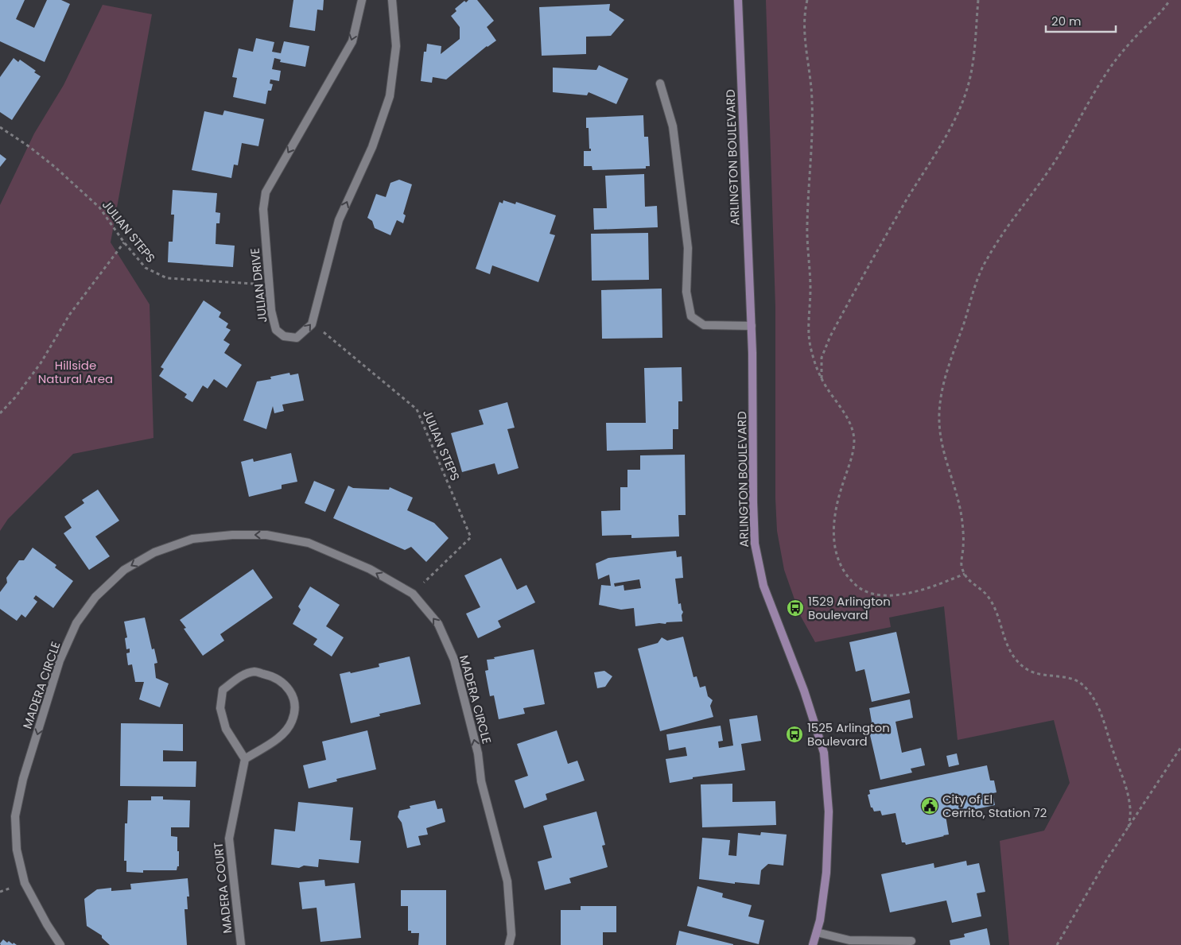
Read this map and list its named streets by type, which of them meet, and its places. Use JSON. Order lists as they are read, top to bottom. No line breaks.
{"streets":{"main road":["ARLINGTON BOULEVARD"],"street":["JULIAN DRIVE","MADERA CIRCLE","MADERA COURT"],"path":["JULIAN STEPS"]},"crossings":[["JULIAN STEPS","JULIAN DRIVE"],["JULIAN STEPS","MADERA CIRCLE"]],"parks":["Hillside Natural Area"],"places":{"bus stop":["1529 Arlington Boulevard","1525 Arlington Boulevard"],"public building":["City of El Cerrito, Station 72"]},"scale_bar":"20 m"}
